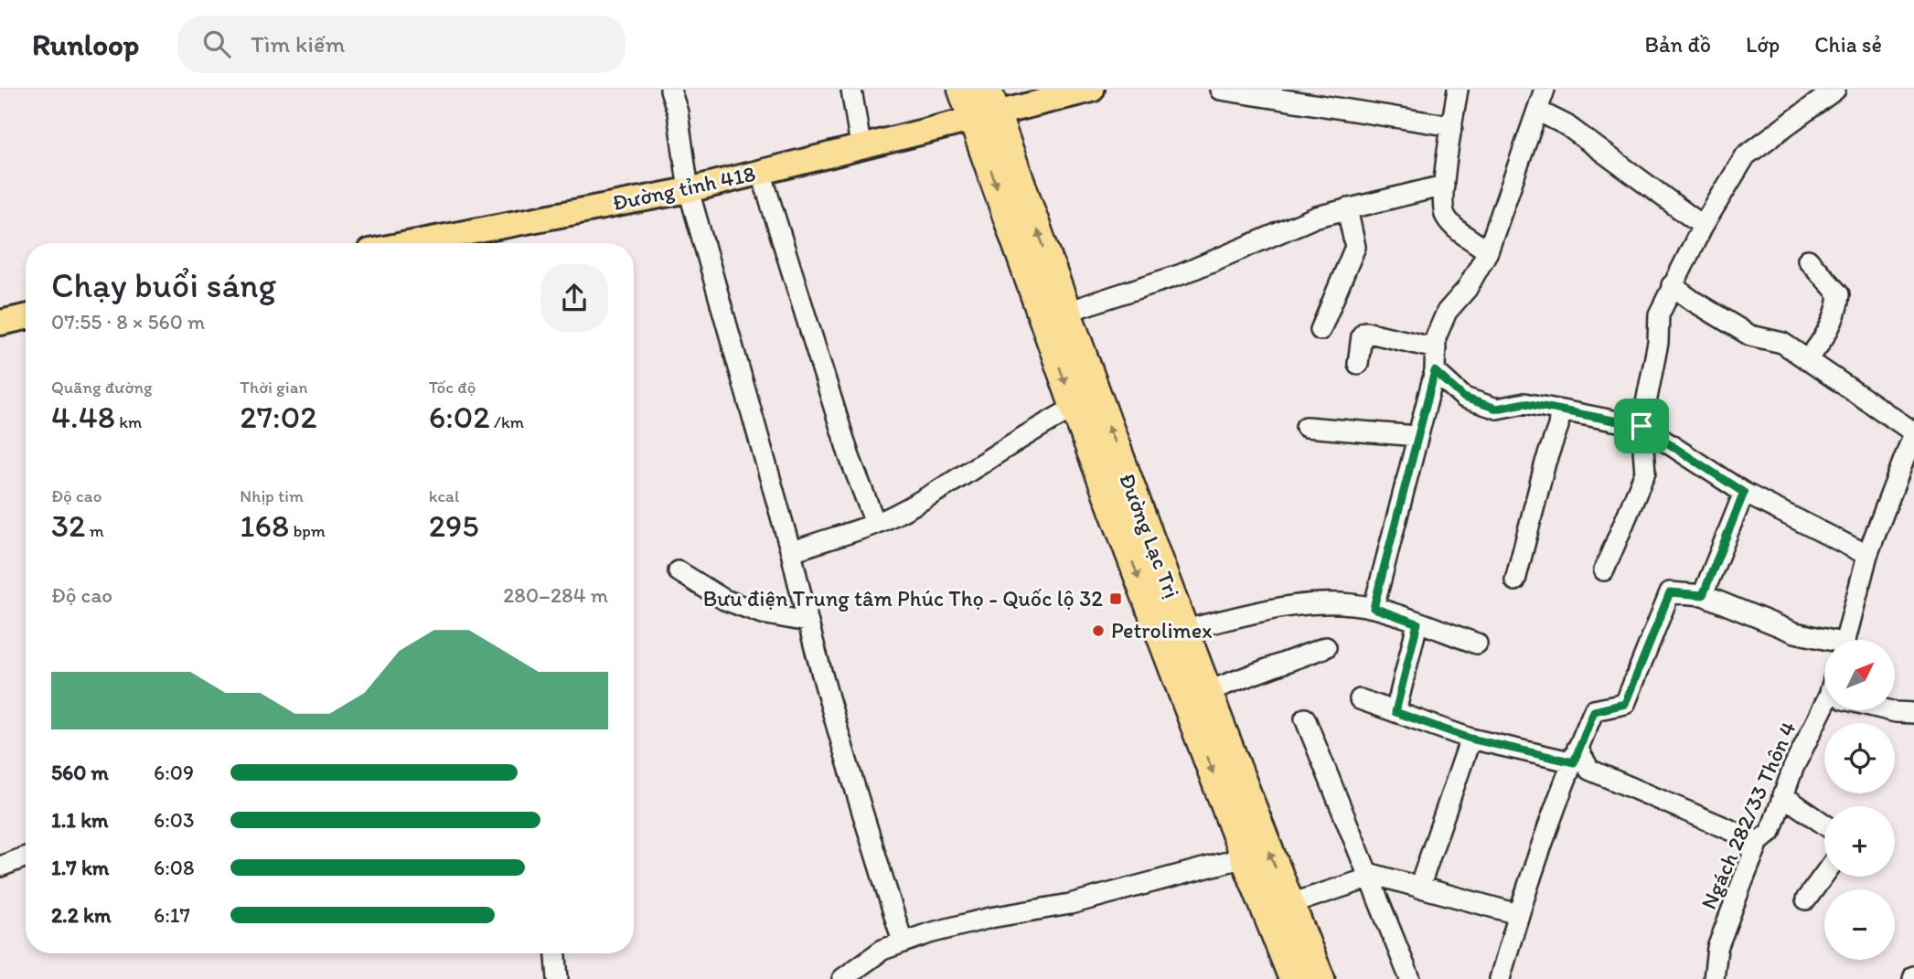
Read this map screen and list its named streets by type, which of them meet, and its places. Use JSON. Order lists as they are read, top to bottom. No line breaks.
{"streets":{"highway":["Đường Lạc Trị"],"main road":["Đường tỉnh 418"],"street":["Ngách 282/33 Thôn 4"]},"crossings":[["Đường tỉnh 418","Đường Lạc Trị"]],"places":{"transit":["Bưu điện Trung tâm Phúc Thọ - Quốc lộ 32"],"other":["Petrolimex"]},"north":"top right","page":{"header":"Runloop","search":"Tìm kiếm","nav":["Bản đồ","Lớp","Chia sẻ"],"heading":["Chạy buổi sáng","07:55 · 8 × 560 m"],"stats":[["Quãng đường","4.48 km"],["Thời gian","27:02"],["Tốc độ","6:02 /km"],["Độ cao","32 m"],["Nhịp tim","168 bpm"],["kcal","295"]],"chart":["Độ cao","280–284 m"],"map_buttons":["+","−"],"list":[{"name":"560 m","note":"6:09"},{"name":"1.1 km","note":"6:03"},{"name":"1.7 km","note":"6:08"},{"name":"2.2 km","note":"6:17"}]}}
